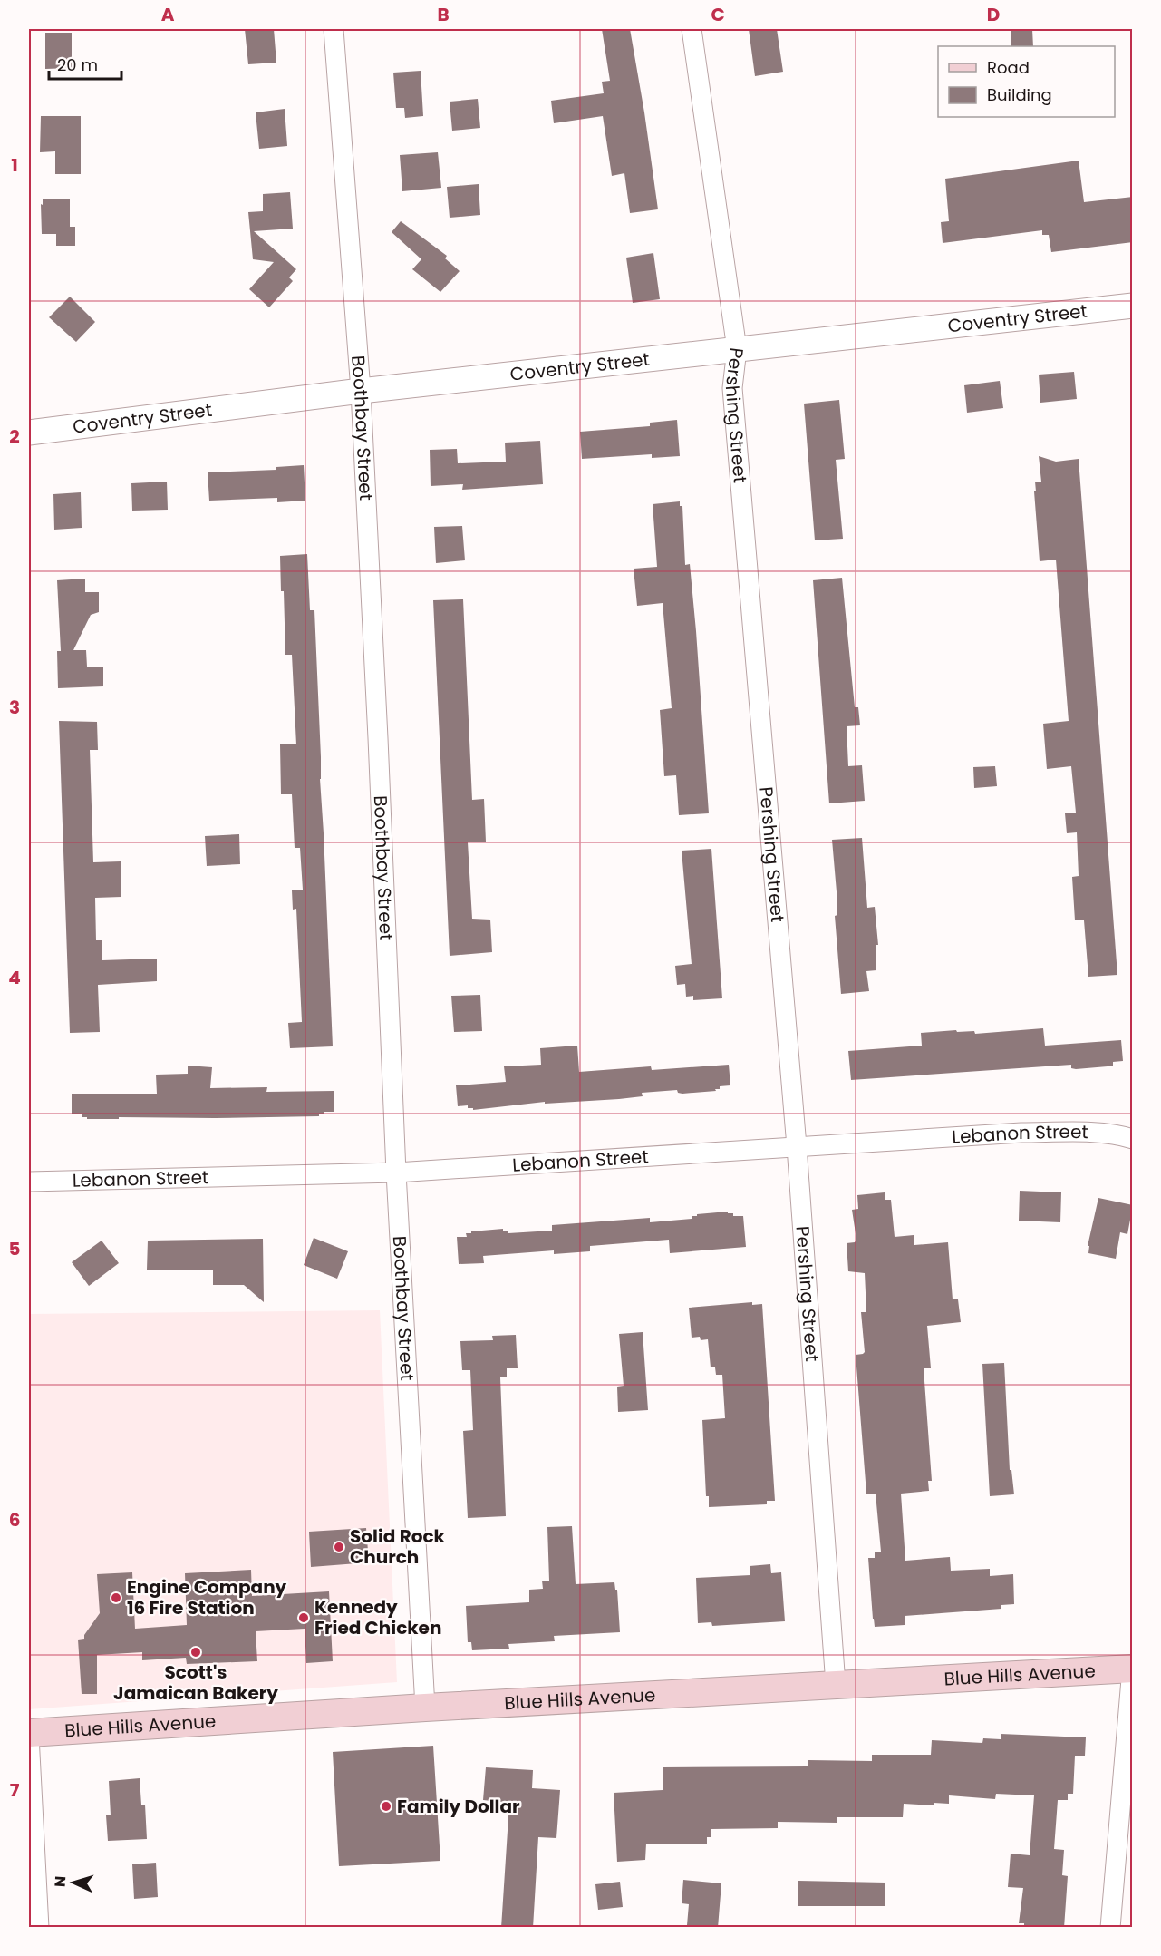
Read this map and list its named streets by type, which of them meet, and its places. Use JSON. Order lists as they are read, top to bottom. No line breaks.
{"streets":{"main road":["Blue Hills Avenue"],"street":["Coventry Street","Pershing Street","Boothbay Street","Lebanon Street"]},"crossings":[["Coventry Street","Pershing Street"],["Coventry Street","Boothbay Street"],["Pershing Street","Lebanon Street"],["Pershing Street","Blue Hills Avenue"],["Boothbay Street","Lebanon Street"],["Boothbay Street","Blue Hills Avenue"]],"places":["Solid Rock Church","Engine Company 16 Fire Station","Kennedy Fried Chicken","Scott's Jamaican Bakery","Family Dollar"],"legend":["Road","Building"],"scale_bar":"20 m","north":"left","grid":{"columns":["A","B","C","D"],"rows":["1","2","3","4","5","6","7"]}}
